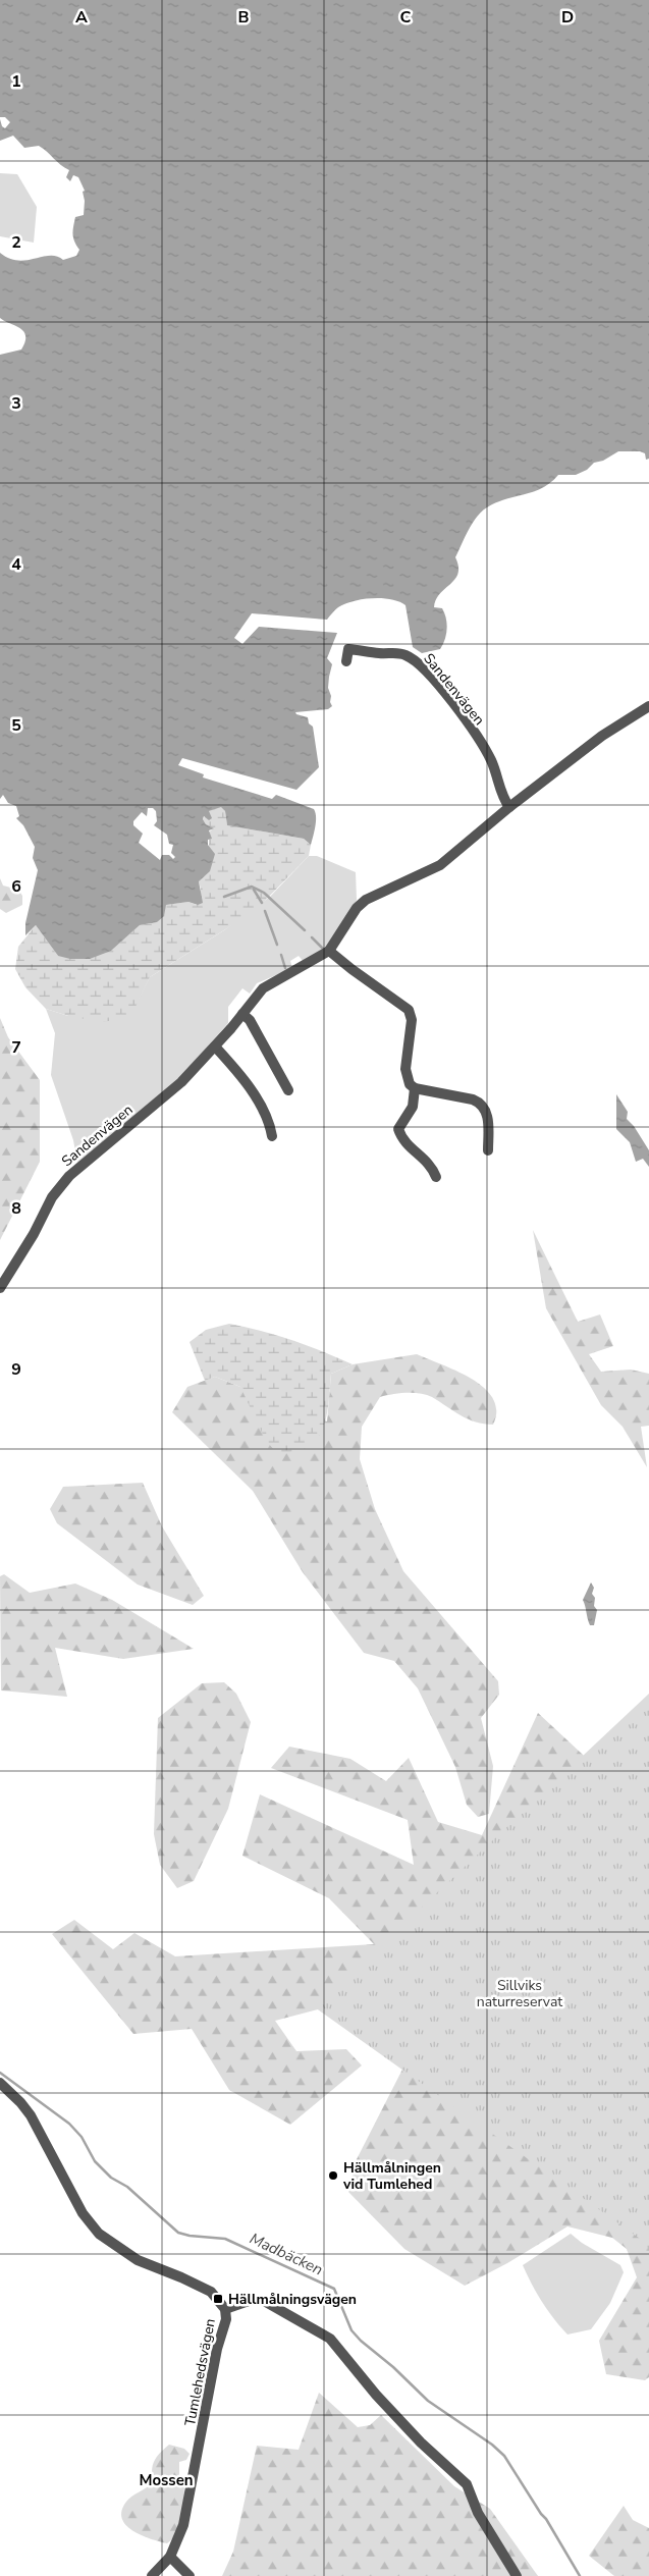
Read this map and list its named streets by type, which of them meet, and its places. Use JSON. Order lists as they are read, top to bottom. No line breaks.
{"streets":{"street":["Sandenvägen","Tumlehedsvägen"]},"districts":["Mossen"],"water":["Madbäcken"],"parks":["Sillviks naturreservat"],"places":{"other":["Hällmålningen vid Tumlehed"],"transit":["Hällmålningsvägen"]},"grid":{"columns":["A","B","C","D"],"rows":["1","2","3","4","5","6","7","8","9"]}}
